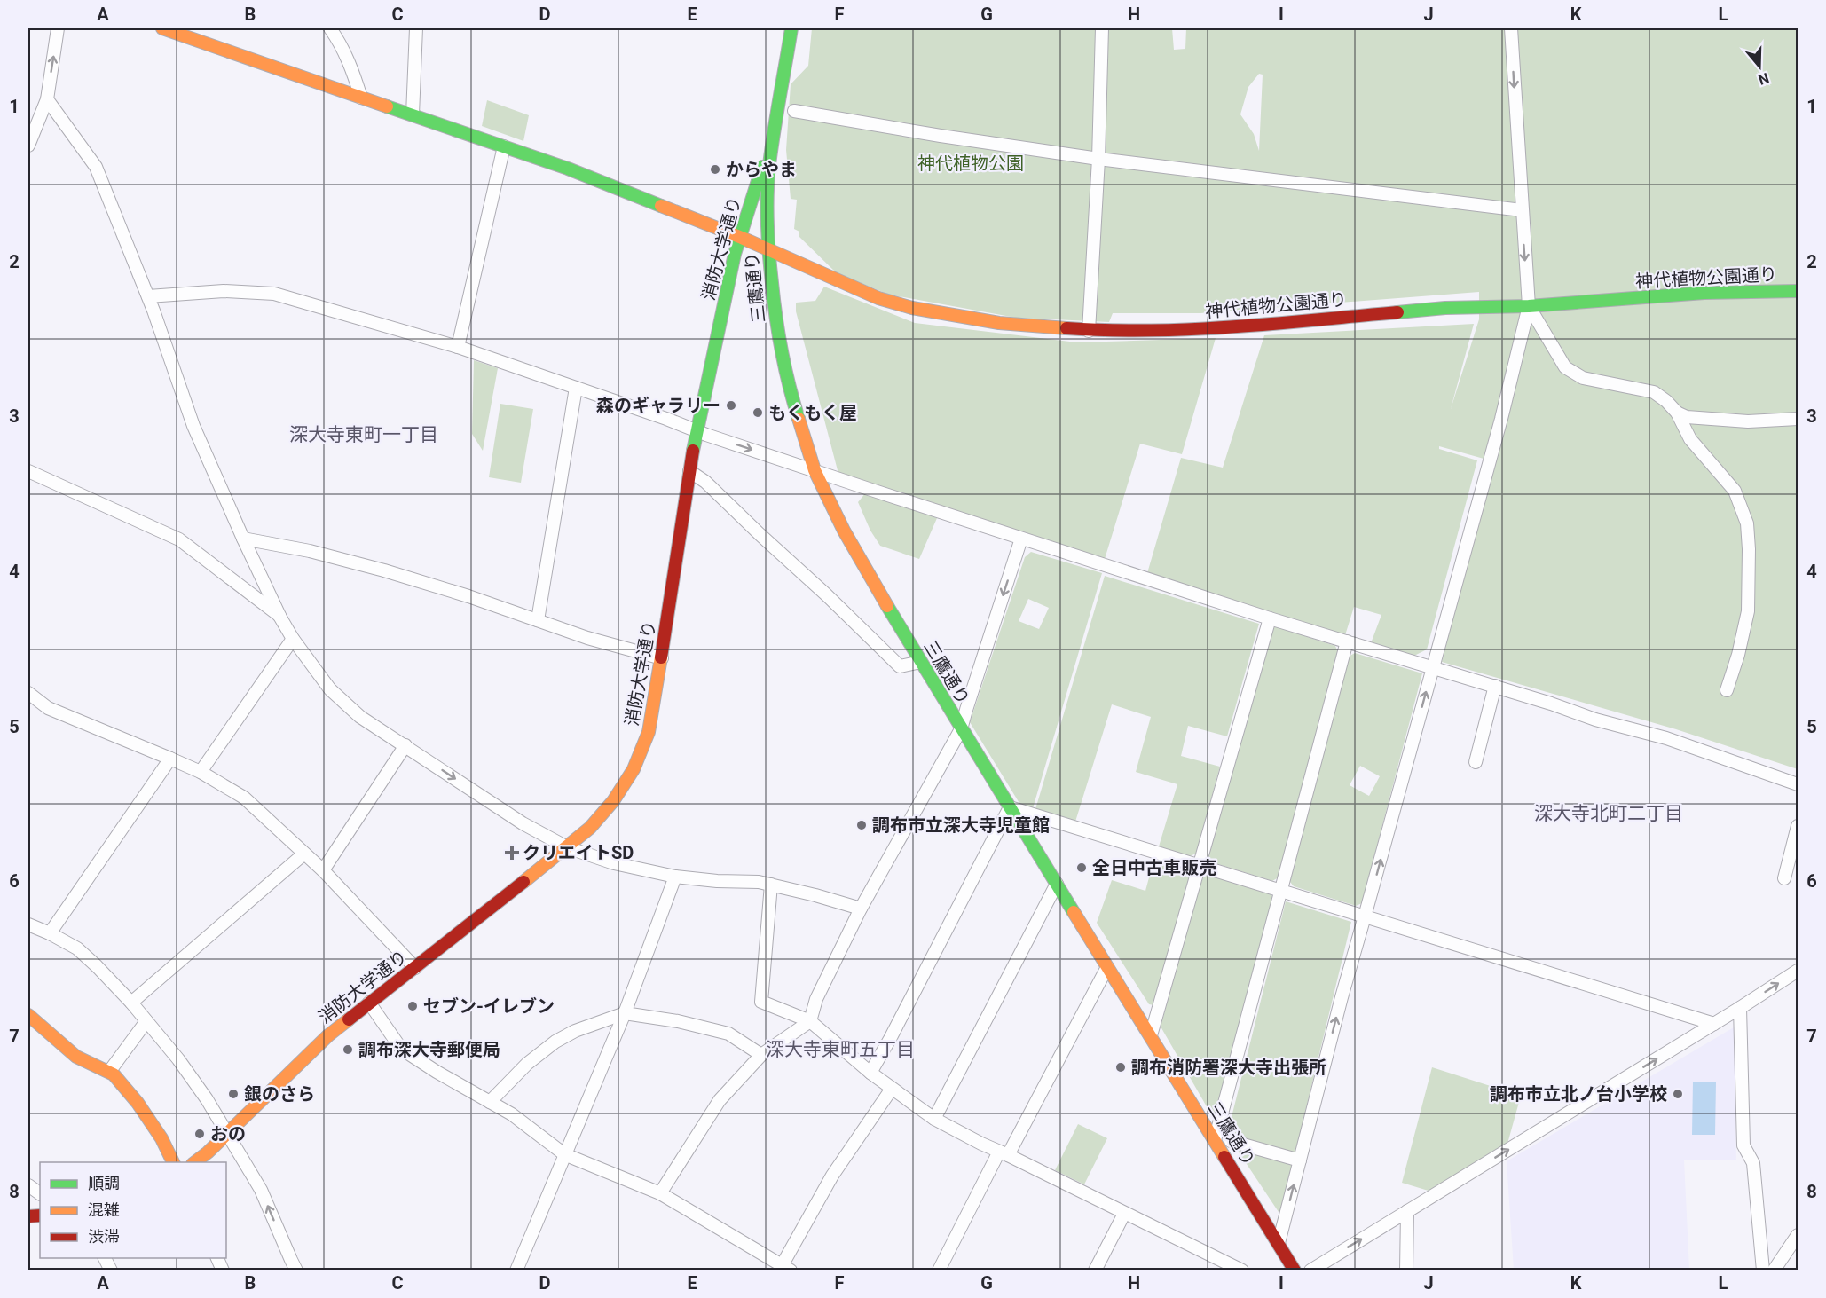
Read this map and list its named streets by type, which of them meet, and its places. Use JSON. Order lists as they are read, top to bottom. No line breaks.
{"streets":{"street":["消防大学通り","神代植物公園通り","三鷹通り"]},"crossings":[["消防大学通り","神代植物公園通り"],["消防大学通り","三鷹通り"],["神代植物公園通り","三鷹通り"]],"districts":["深大寺東町一丁目","深大寺北町二丁目","深大寺東町五丁目"],"parks":["神代植物公園"],"places":{"other":["からやま","森のギャラリー","もくもく屋","調布市立深大寺児童館","全日中古車販売","セブン-イレブン","調布深大寺郵便局","調布消防署深大寺出張所","銀のさら","調布市立北ノ台小学校","おの"],"health":["クリエイトSD"]},"legend":["順調","混雑","渋滞"],"north":"bottom","grid":{"columns":["A","B","C","D","E","F","G","H","I","J","K","L"],"rows":["1","2","3","4","5","6","7","8"]}}
